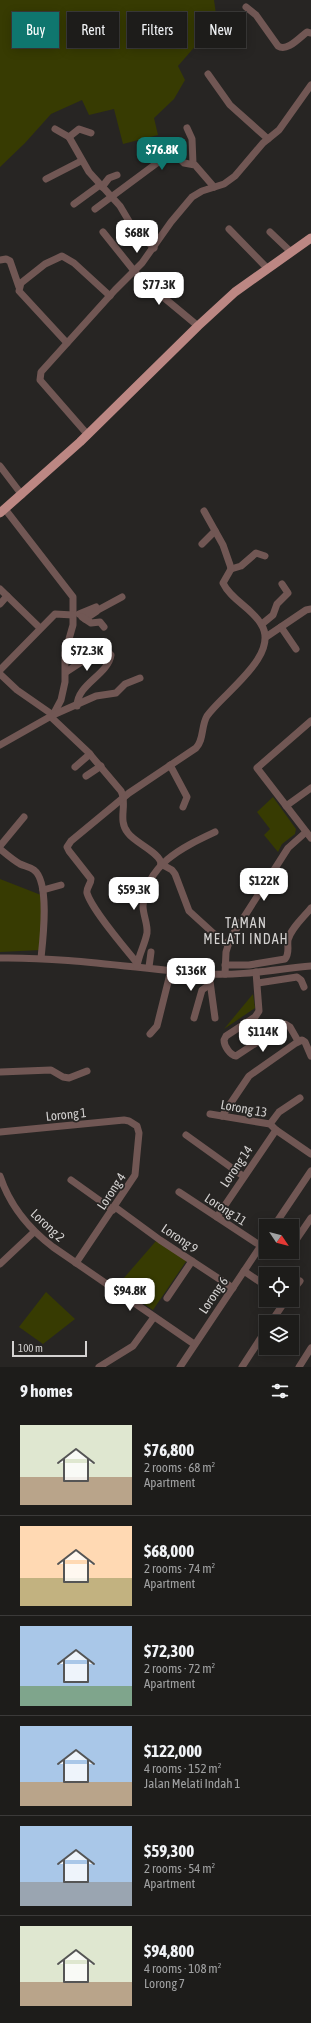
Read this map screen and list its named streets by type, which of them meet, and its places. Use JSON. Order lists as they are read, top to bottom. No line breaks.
{"streets":{"street":["Lorong 13","Lorong 1","Lorong 14","Lorong 4","Lorong 11","Lorong 2","Lorong 9","Lorong 6"]},"crossings":[["Lorong 13","Lorong 14"],["Lorong 1","Lorong 4"],["Lorong 14","Lorong 11"],["Lorong 4","Lorong 2"],["Lorong 4","Lorong 9"],["Lorong 2","Lorong 6"],["Lorong 9","Lorong 6"]],"districts":["TAMAN MELATI INDAH"],"scale_bar":"100 m","north":"bottom right","page":{"chip":["Buy","Rent","Filters","New"],"price":["$76.8K","$68K","$77.3K","$72.3K","$122K","$59.3K","$136K","$114K","$94.8K"],"scale":"100 m","heading":"9 homes","list":[{"name":"$76,800","note":"2 rooms · 68 m² · Apartment"},{"name":"$68,000","note":"2 rooms · 74 m² · Apartment"},{"name":"$72,300","note":"2 rooms · 72 m² · Apartment"},{"name":"$122,000","note":"4 rooms · 152 m² · Jalan Melati Indah 1"},{"name":"$59,300","note":"2 rooms · 54 m² · Apartment"},{"name":"$94,800","note":"4 rooms · 108 m² · Lorong 7"}]}}
